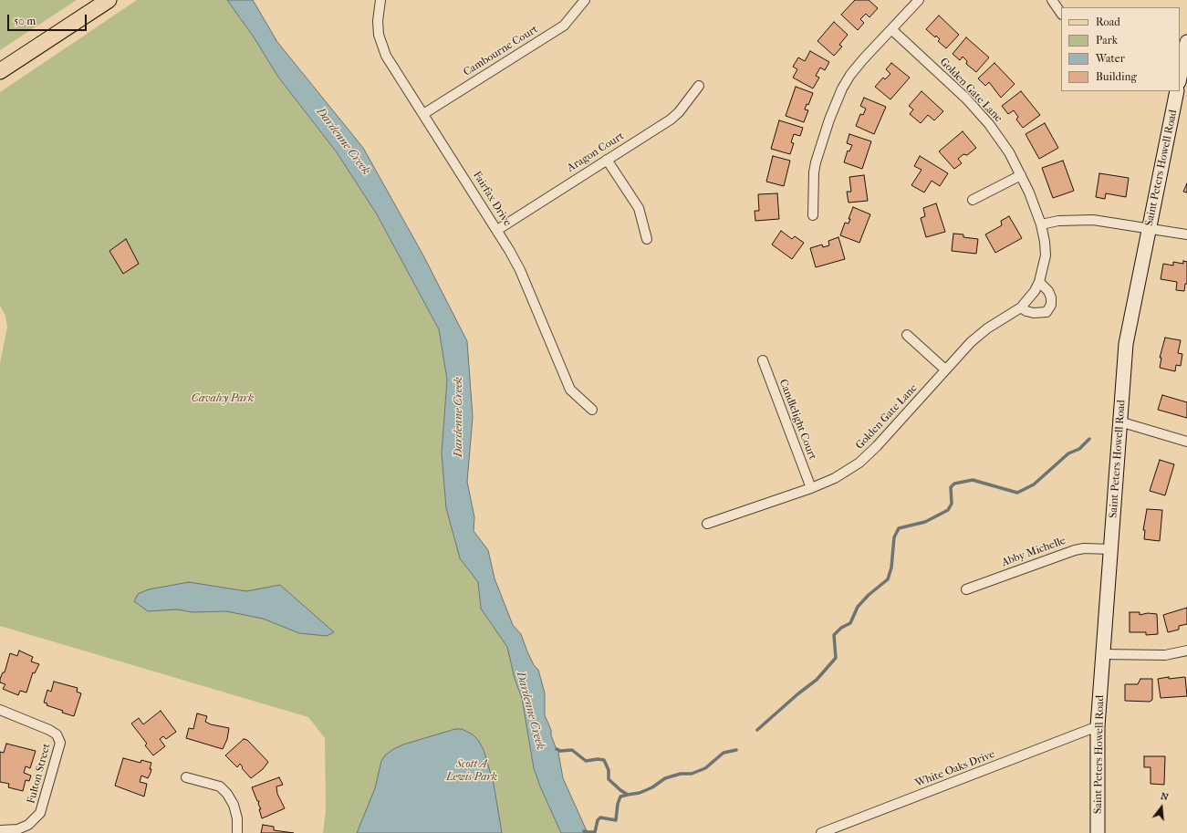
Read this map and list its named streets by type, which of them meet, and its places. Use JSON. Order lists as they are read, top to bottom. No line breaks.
{"streets":{"main road":["Saint Peters Howell Road"],"street":["Cambourne Court","Golden Gate Lane","Aragon Court","Fairfax Drive","Candlelight Court","Abby Michelle","White Oaks Drive","Fulton Street"]},"crossings":[["Cambourne Court","Fairfax Drive"],["Golden Gate Lane","Candlelight Court"],["Aragon Court","Fairfax Drive"],["Saint Peters Howell Road","Abby Michelle"],["Saint Peters Howell Road","White Oaks Drive"]],"water":["Dardenne Creek"],"parks":["Cavalry Park","Scott A Lewis Park"],"legend":["Road","Park","Water","Building"],"scale_bar":"50 m","north":"top"}
